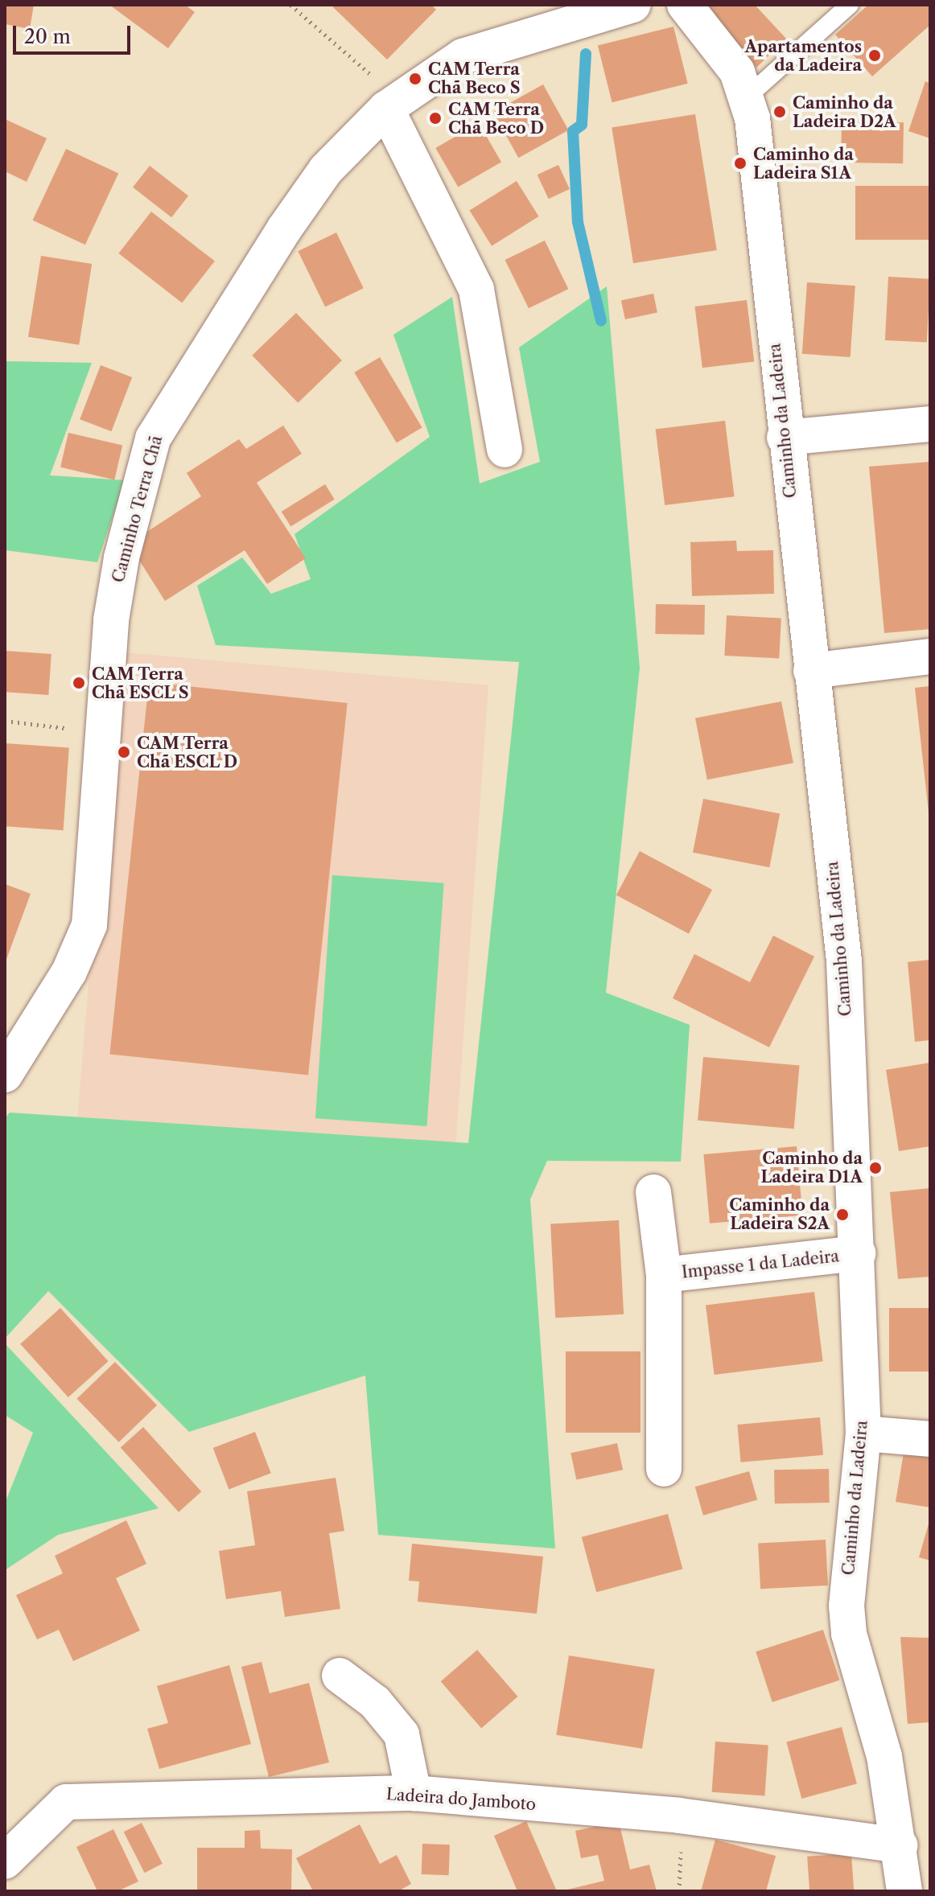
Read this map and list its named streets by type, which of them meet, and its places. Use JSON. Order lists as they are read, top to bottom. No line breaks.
{"streets":{"street":["Caminho da Ladeira","Caminho Terra Chã","Impasse 1 da Ladeira","Ladeira do Jamboto"]},"crossings":[["Caminho da Ladeira","Impasse 1 da Ladeira"],["Caminho da Ladeira","Ladeira do Jamboto"]],"places":["Apartamentos da Ladeira","CAM Terra Chã Beco S","Caminho da Ladeira D2A","CAM Terra Chã Beco D","Caminho da Ladeira S1A","CAM Terra Chã ESCL S","CAM Terra Chã ESCL D","Caminho da Ladeira D1A","Caminho da Ladeira S2A"],"scale_bar":"20 m"}
